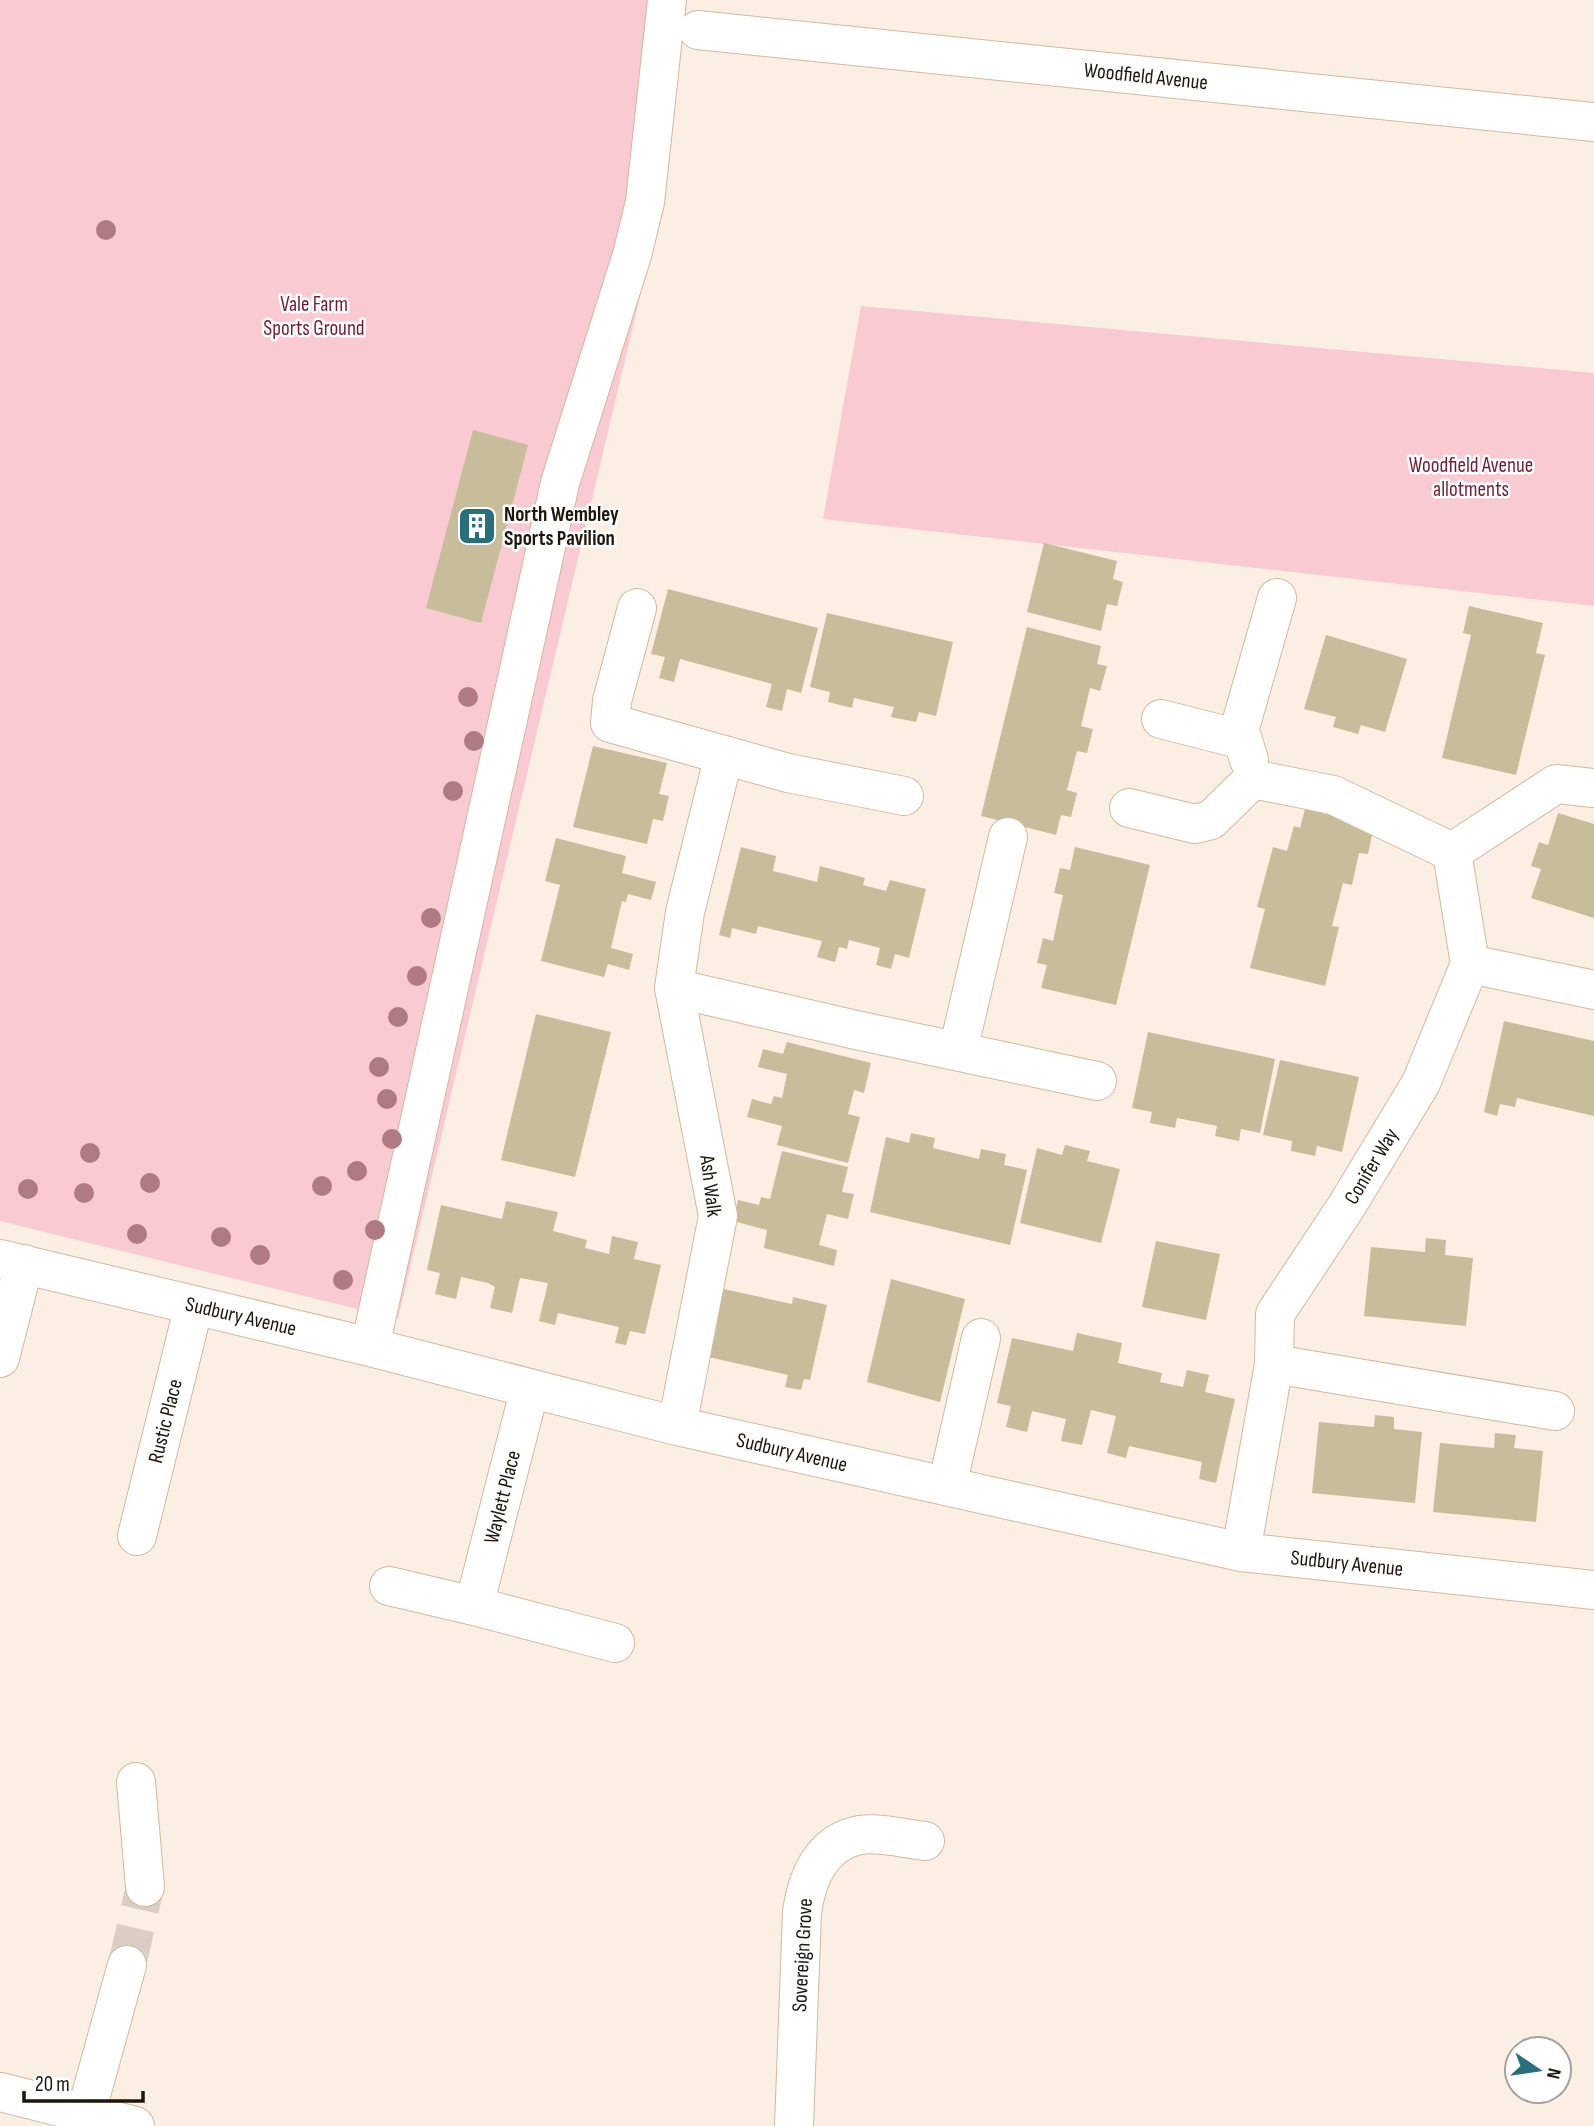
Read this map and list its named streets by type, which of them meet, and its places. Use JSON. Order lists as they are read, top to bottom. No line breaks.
{"streets":{"street":["Woodfield Avenue","Conifer Way","Ash Walk","Sudbury Avenue","Rustic Place","Waylett Place","Sovereign Grove"]},"crossings":[["Conifer Way","Sudbury Avenue"],["Ash Walk","Sudbury Avenue"],["Sudbury Avenue","Rustic Place"],["Sudbury Avenue","Waylett Place"]],"parks":["Vale Farm Sports Ground","Woodfield Avenue allotments"],"places":{"building":["North Wembley Sports Pavilion"]},"scale_bar":"20 m","north":"right"}
